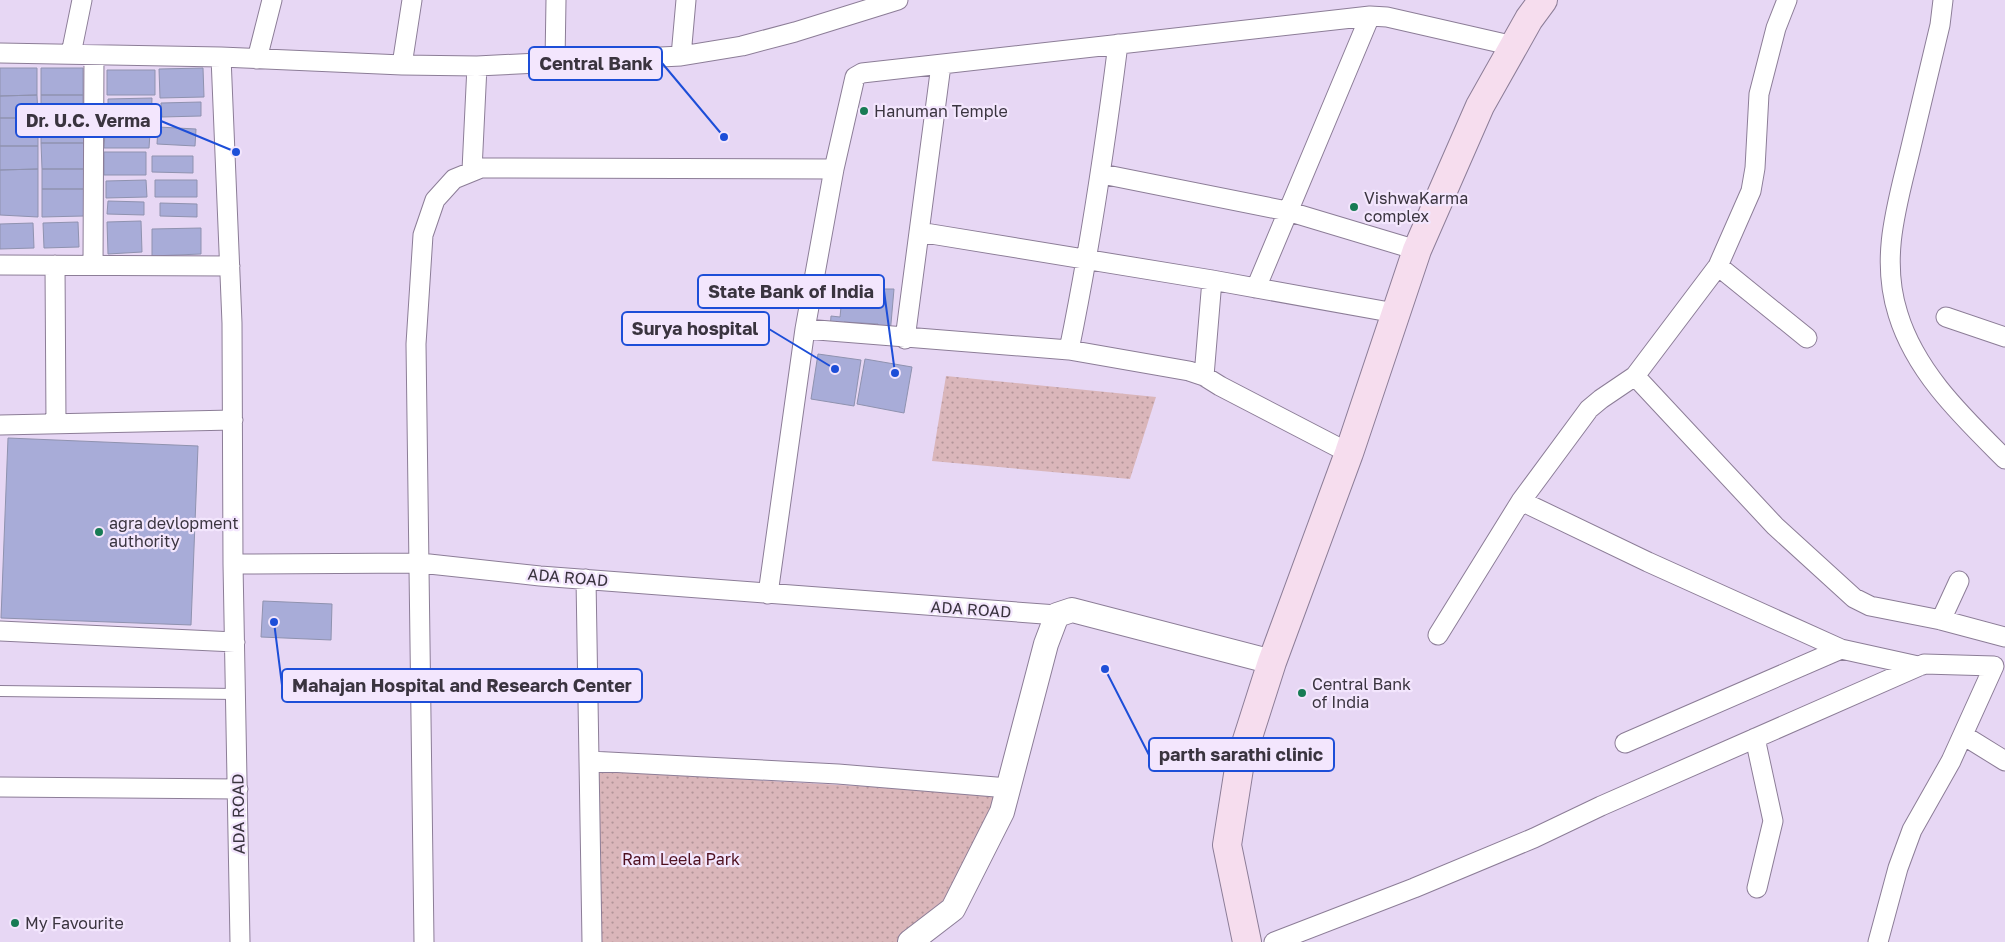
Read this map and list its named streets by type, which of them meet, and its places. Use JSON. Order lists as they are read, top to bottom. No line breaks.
{"streets":{"street":["ADA ROAD"]},"parks":["Ram Leela Park"],"places":["Hanuman Temple","Central Bank","Dr. U.C. Verma","VishwaKarma complex","Surya hospital","State Bank of India","agra devlopment authority","Mahajan Hospital and Research Center","parth sarathi clinic","Central Bank of India","My Favourite"]}
